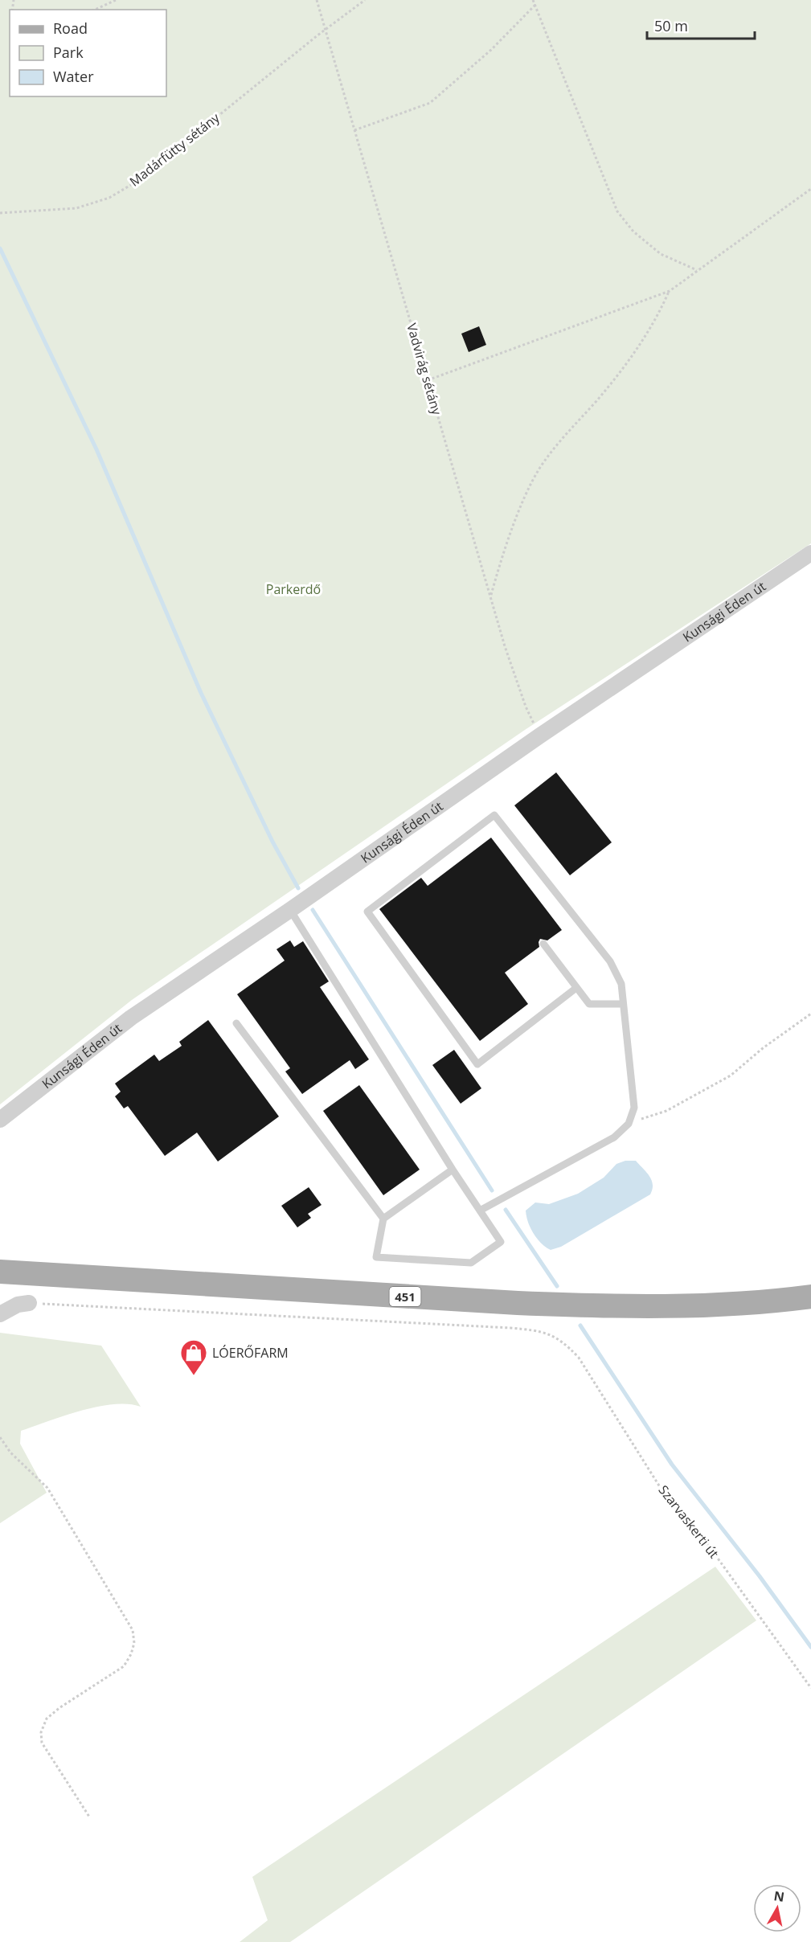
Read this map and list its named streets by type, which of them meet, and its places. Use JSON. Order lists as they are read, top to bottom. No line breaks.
{"streets":{"main road":["451"],"street":["Kunsági Éden út"],"path":["Madárfütty sétány","Vadvirág sétány","Szarvaskerti út"]},"crossings":[["Madárfütty sétány","Vadvirág sétány"],["Vadvirág sétány","Kunsági Éden út"]],"parks":["Parkerdő"],"places":{"shop":["LÓERŐFARM"]},"legend":["Road","Park","Water"],"scale_bar":"50 m","north":"top"}
